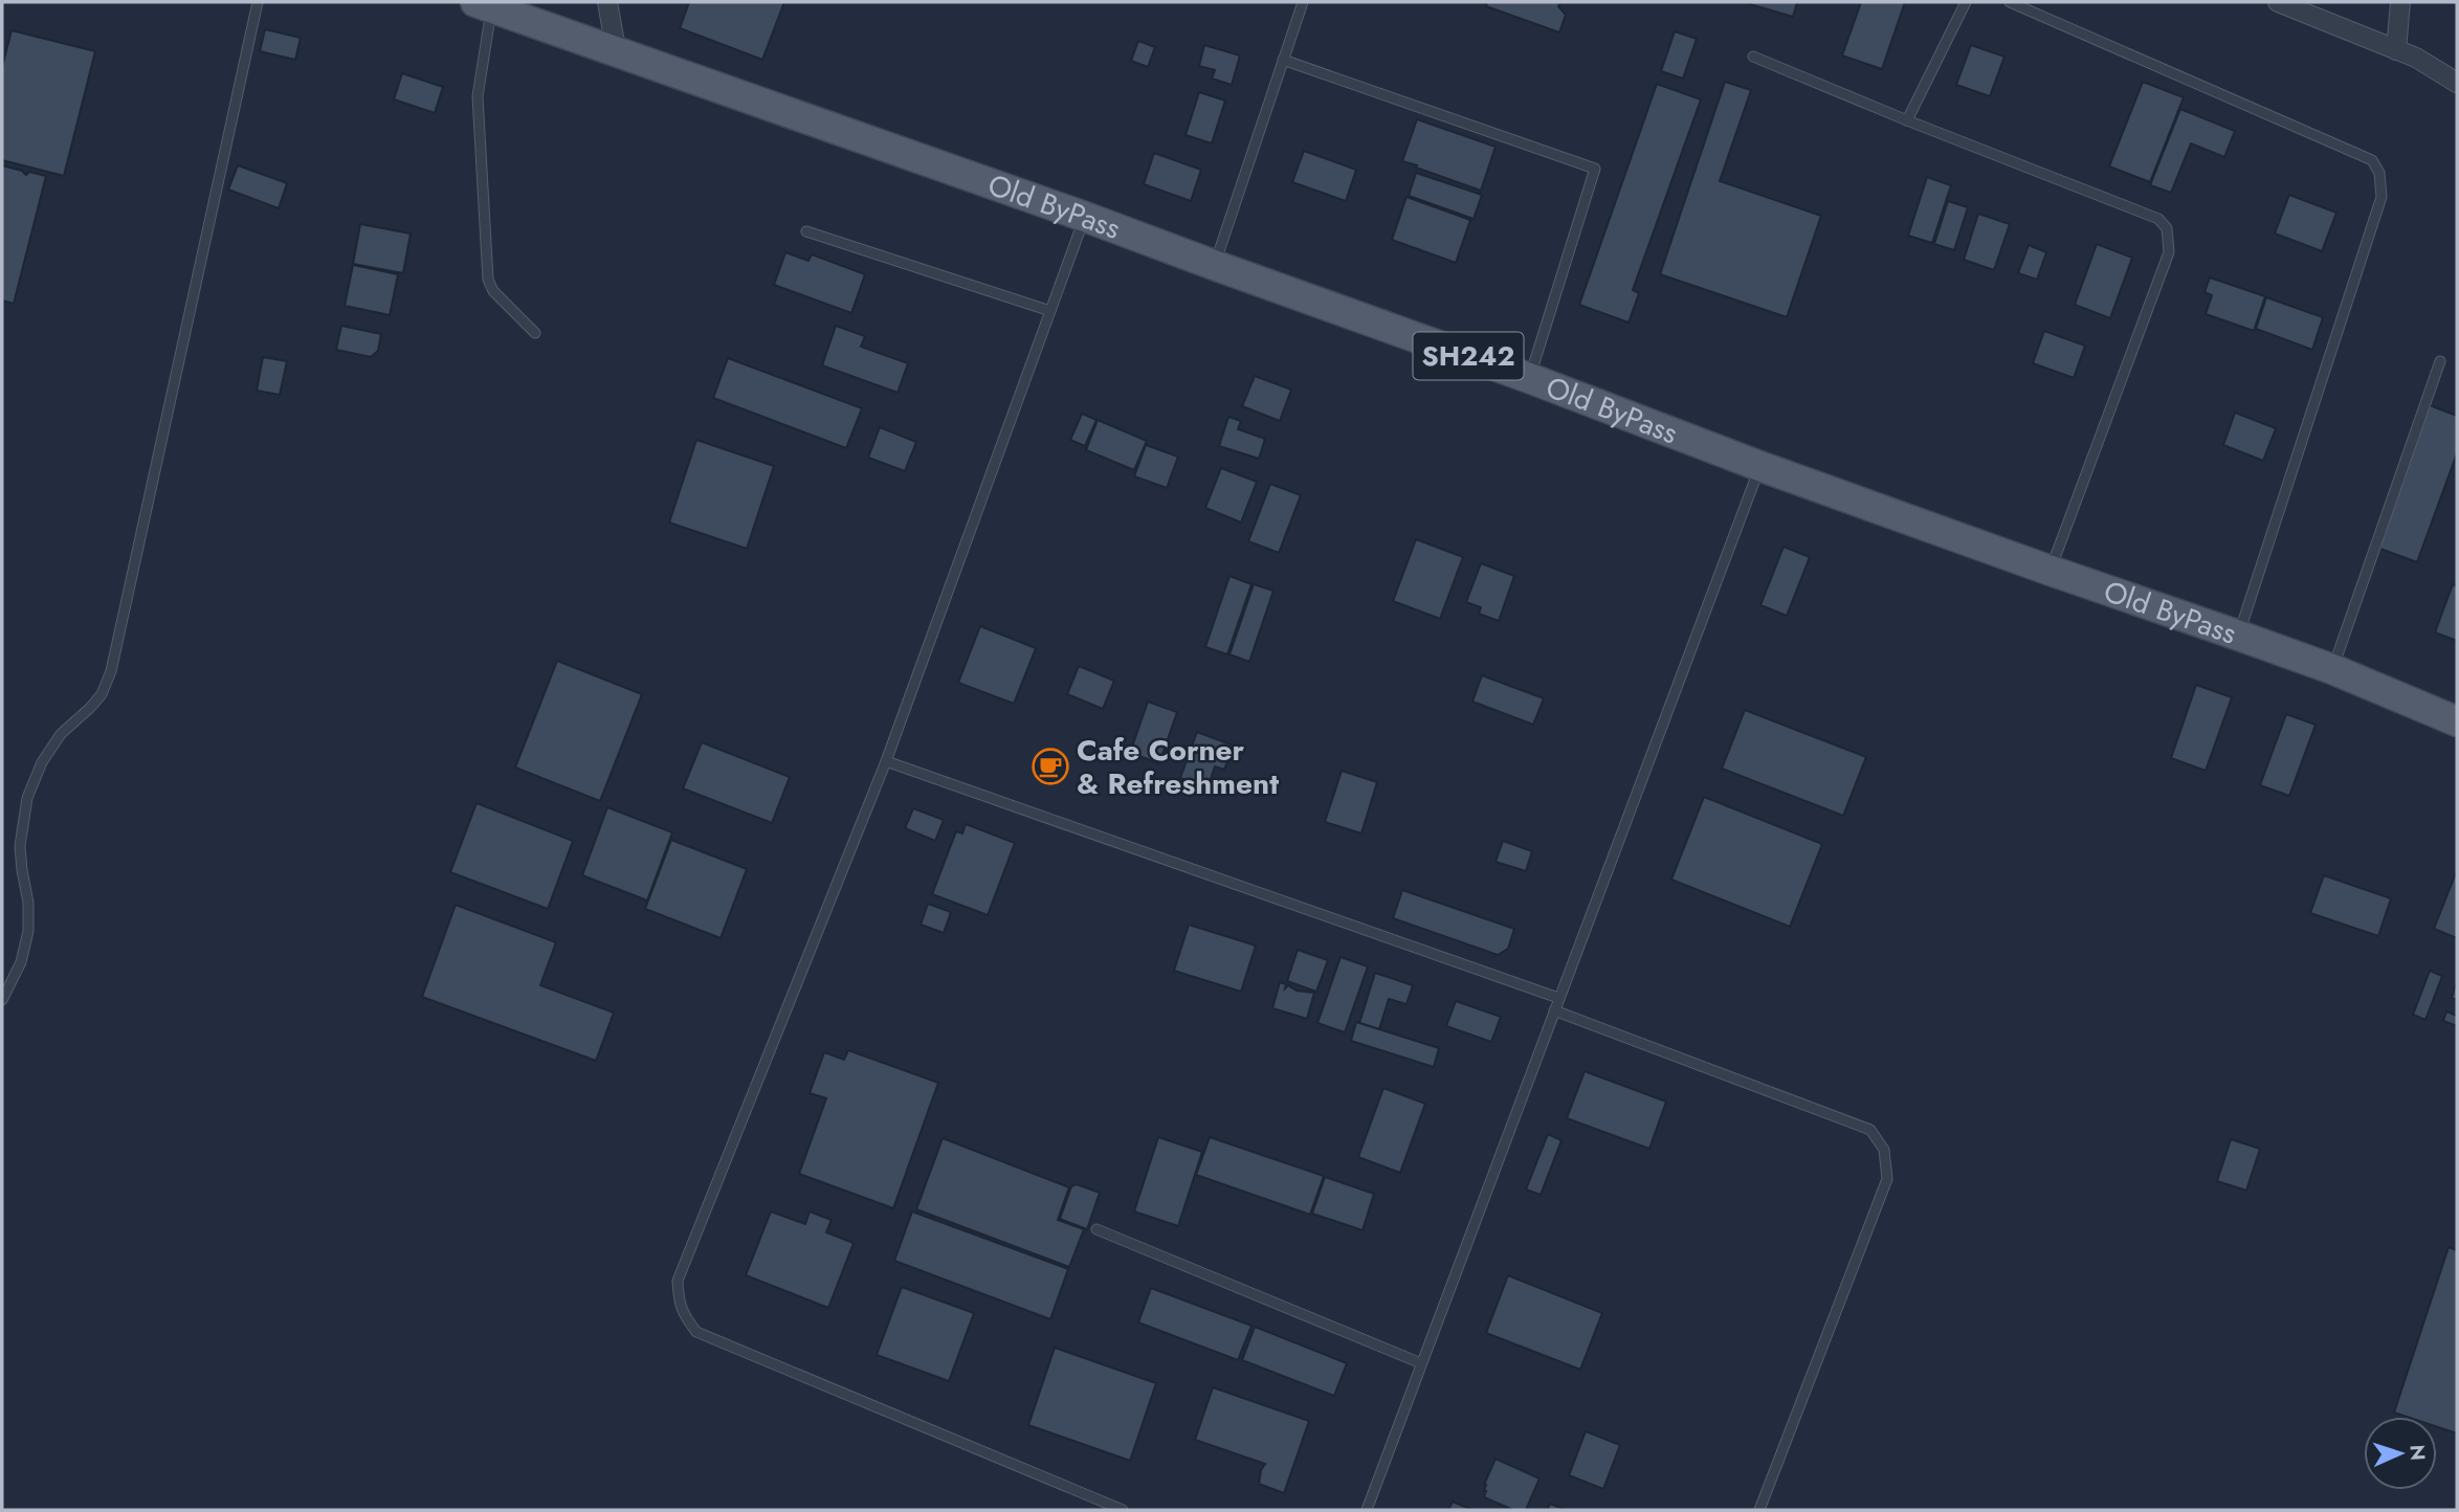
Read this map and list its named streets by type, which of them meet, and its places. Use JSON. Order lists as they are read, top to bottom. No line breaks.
{"streets":{"main road":["Old ByPass","SH242"]},"places":{"cafe":["Cafe Corner & Refreshment"]},"north":"right"}
